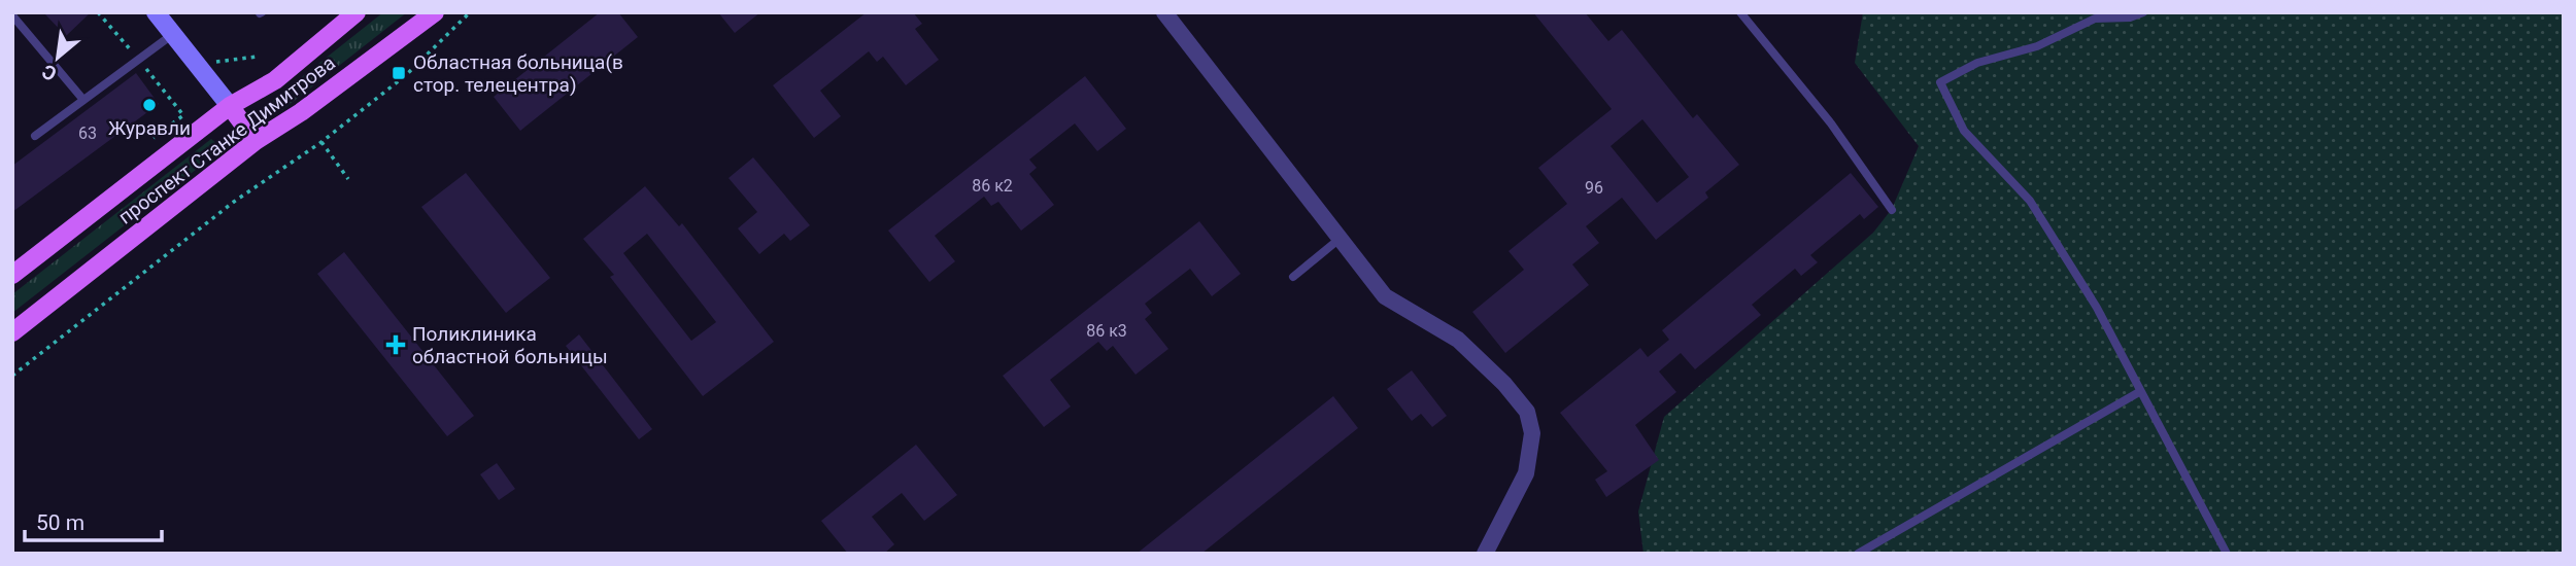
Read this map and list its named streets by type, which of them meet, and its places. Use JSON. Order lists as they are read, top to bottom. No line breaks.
{"streets":{"main road":["проспект Станке Димитрова"]},"places":{"transit":["Областная больница(в стор. телецентра)"],"other":["Журавли"],"health":["Поликлиника областной больницы"]},"house_numbers":["63","86 к2","96","86 к3"],"scale_bar":"50 m","north":"bottom left"}
